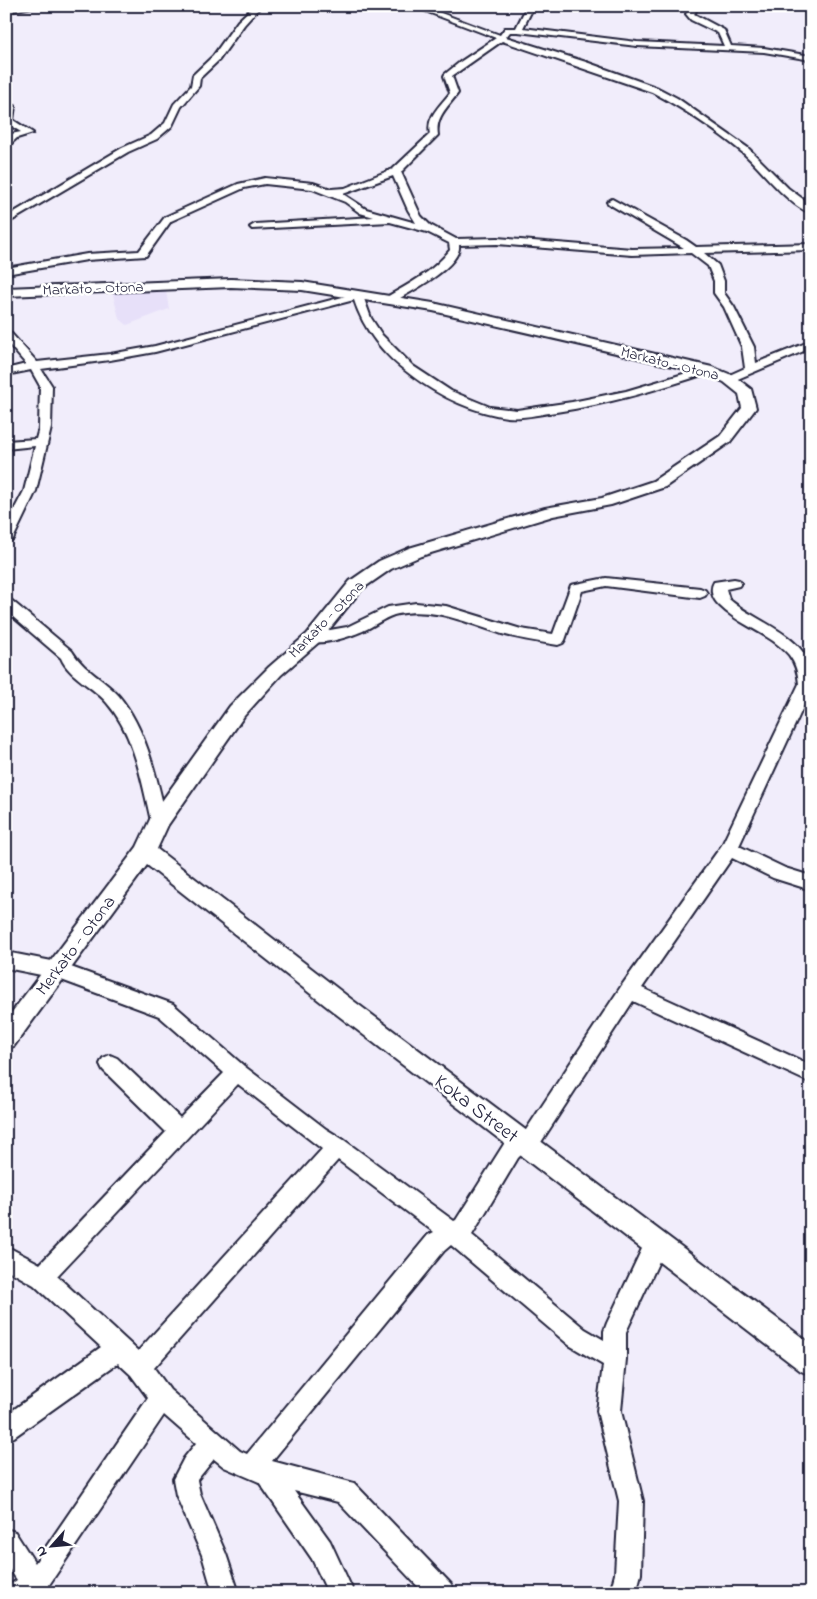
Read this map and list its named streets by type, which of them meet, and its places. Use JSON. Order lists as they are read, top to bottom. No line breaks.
{"streets":{"main road":["Markato - Otona","Merkato - Otona","Koka Street"]},"crossings":[["Markato - Otona","Merkato - Otona"],["Markato - Otona","Koka Street"],["Merkato - Otona","Koka Street"]],"north":"bottom left"}
